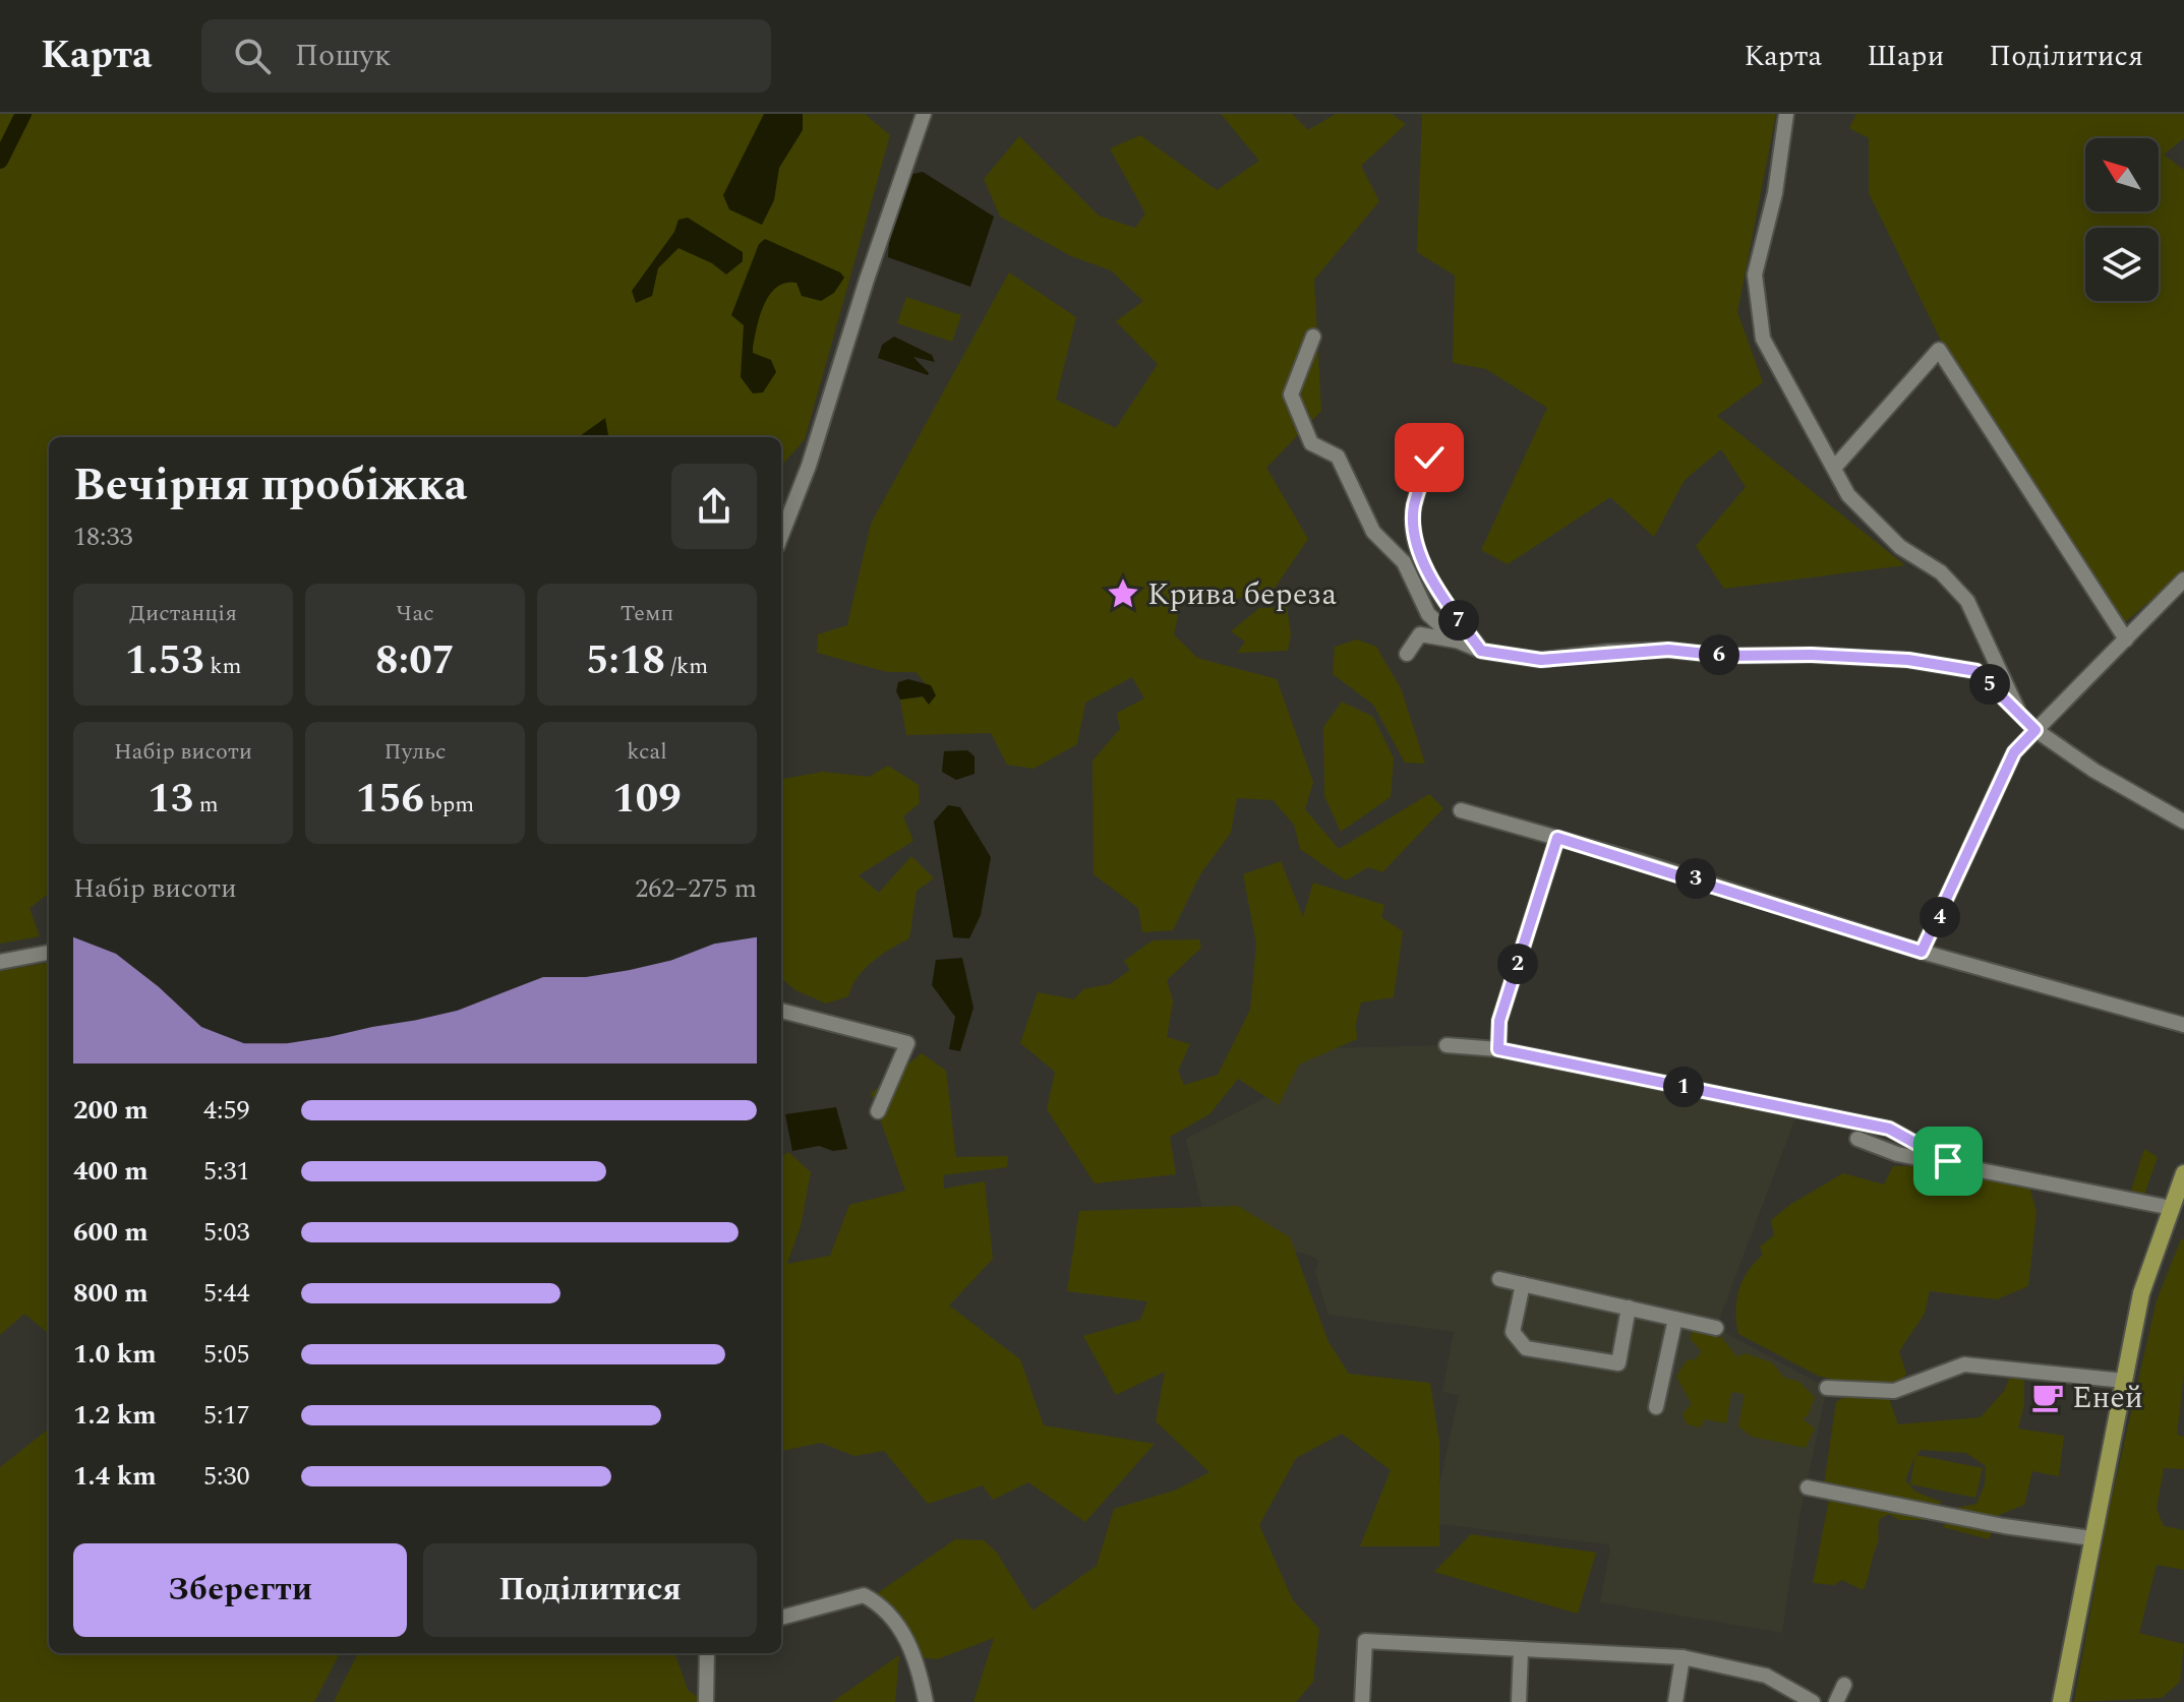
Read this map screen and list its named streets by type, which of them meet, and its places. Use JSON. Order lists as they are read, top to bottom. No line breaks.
{"places":{"place":["Крива береза"],"cafe":["Еней"]},"north":"top left","page":{"header":"Карта","search":"Пошук","nav":["Карта","Шари","Поділитися"],"heading":["Вечірня пробіжка","18:33"],"stats":[["Дистанція","1.53 km"],["Час","8:07"],["Темп","5:18 /km"],["Набір висоти","13 m"],["Пульс","156 bpm"],["kcal","109"]],"pins":["7","6","5","3","4","2","1"],"chart":["Набір висоти","262–275 m"],"list":[{"name":"200 m","note":"4:59"},{"name":"400 m","note":"5:31"},{"name":"600 m","note":"5:03"},{"name":"800 m","note":"5:44"},{"name":"1.0 km","note":"5:05"},{"name":"1.2 km","note":"5:17"},{"name":"1.4 km","note":"5:30"}],"buttons":["Зберегти","Поділитися"]}}
